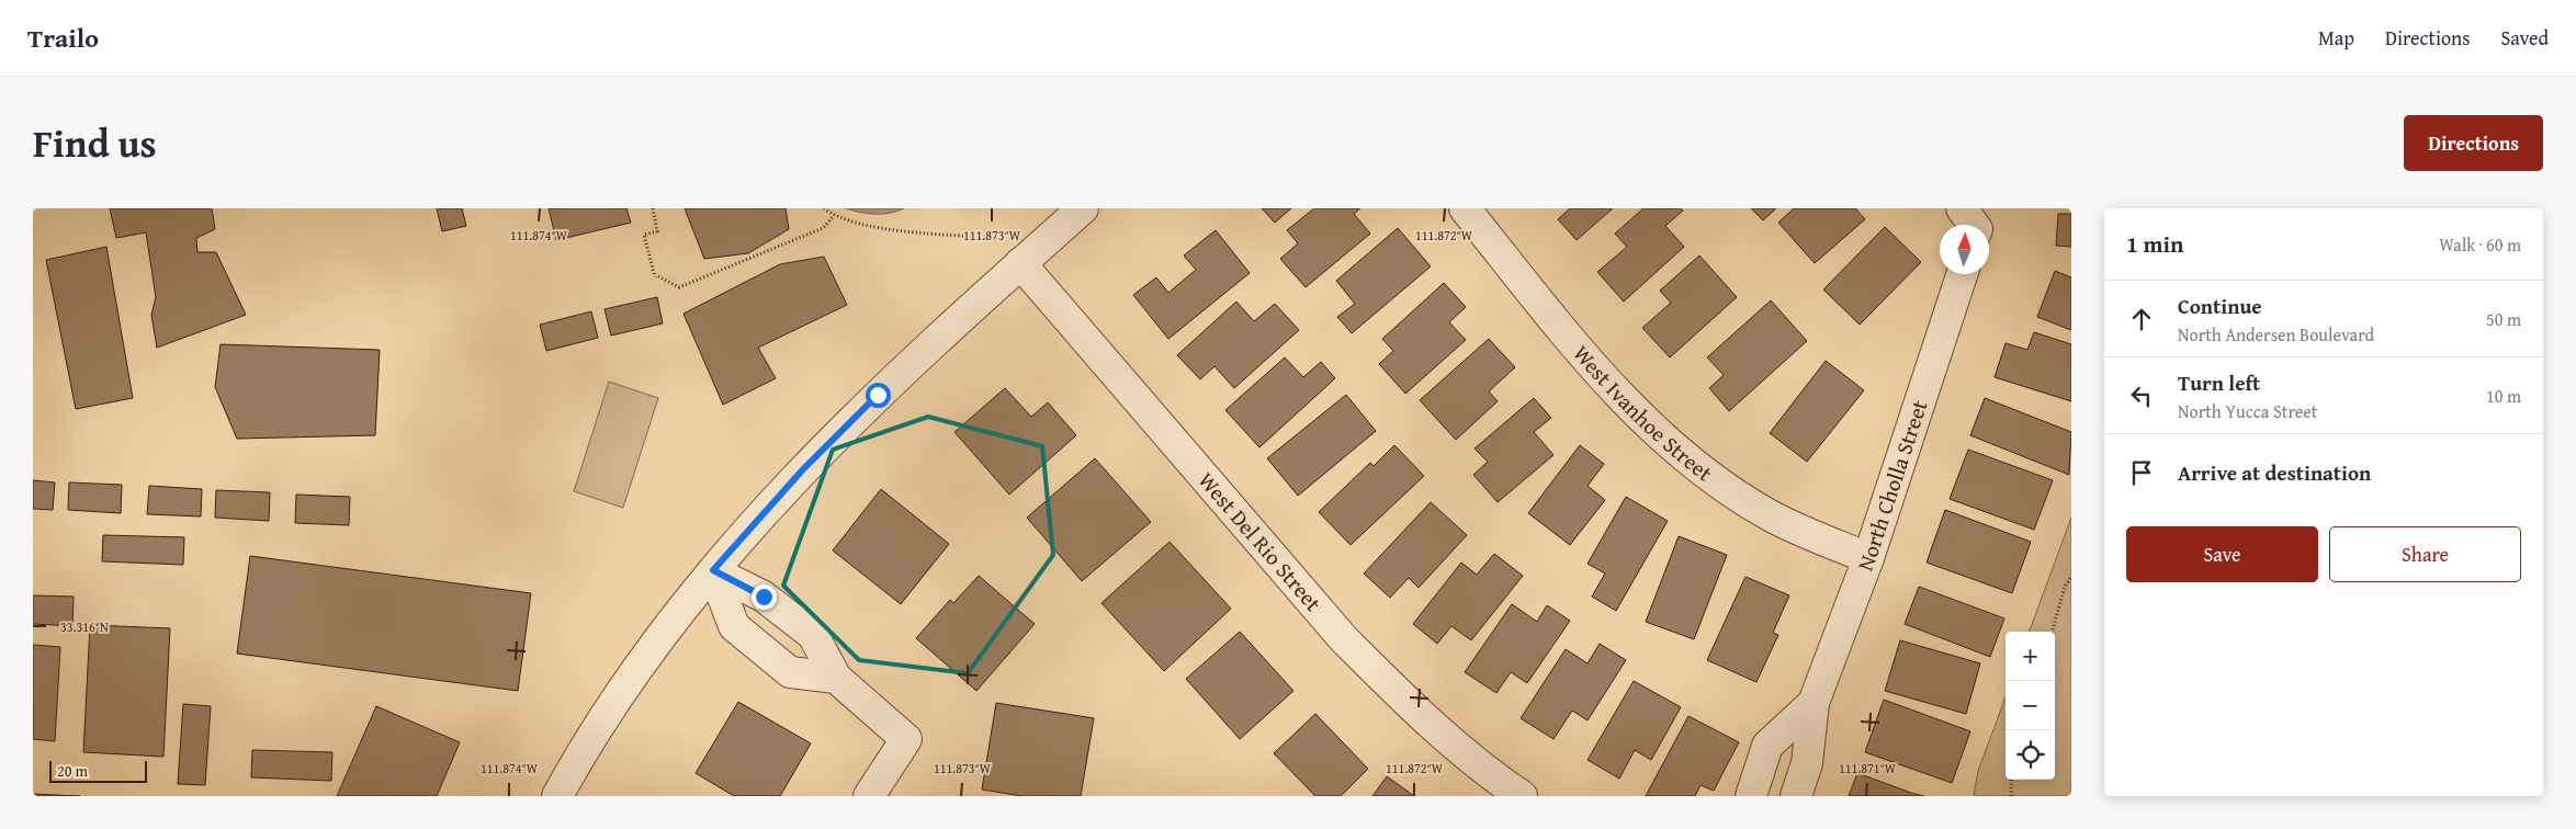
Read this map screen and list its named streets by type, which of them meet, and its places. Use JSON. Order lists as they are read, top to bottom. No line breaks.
{"streets":{"street":["West Ivanhoe Street","North Cholla Street","West Del Rio Street"]},"crossings":[["West Ivanhoe Street","North Cholla Street"]],"scale_bar":"20 m","north":"top","page":{"header":"Trailo","nav":["Map","Directions","Saved"],"title":"Find us","buttons":["Directions",["Save","Share"]],"heading":["1 min","Walk · 60 m"],"list":[["Continue","North Andersen Boulevard","50 m"],["Turn left","North Yucca Street","10 m"],"Arrive at destination"],"map_buttons":["+","−"],"scale":"20 m"},"coordinates":["111.874°W","111.873°W","111.872°W","33.316°N","111.871°W"]}
